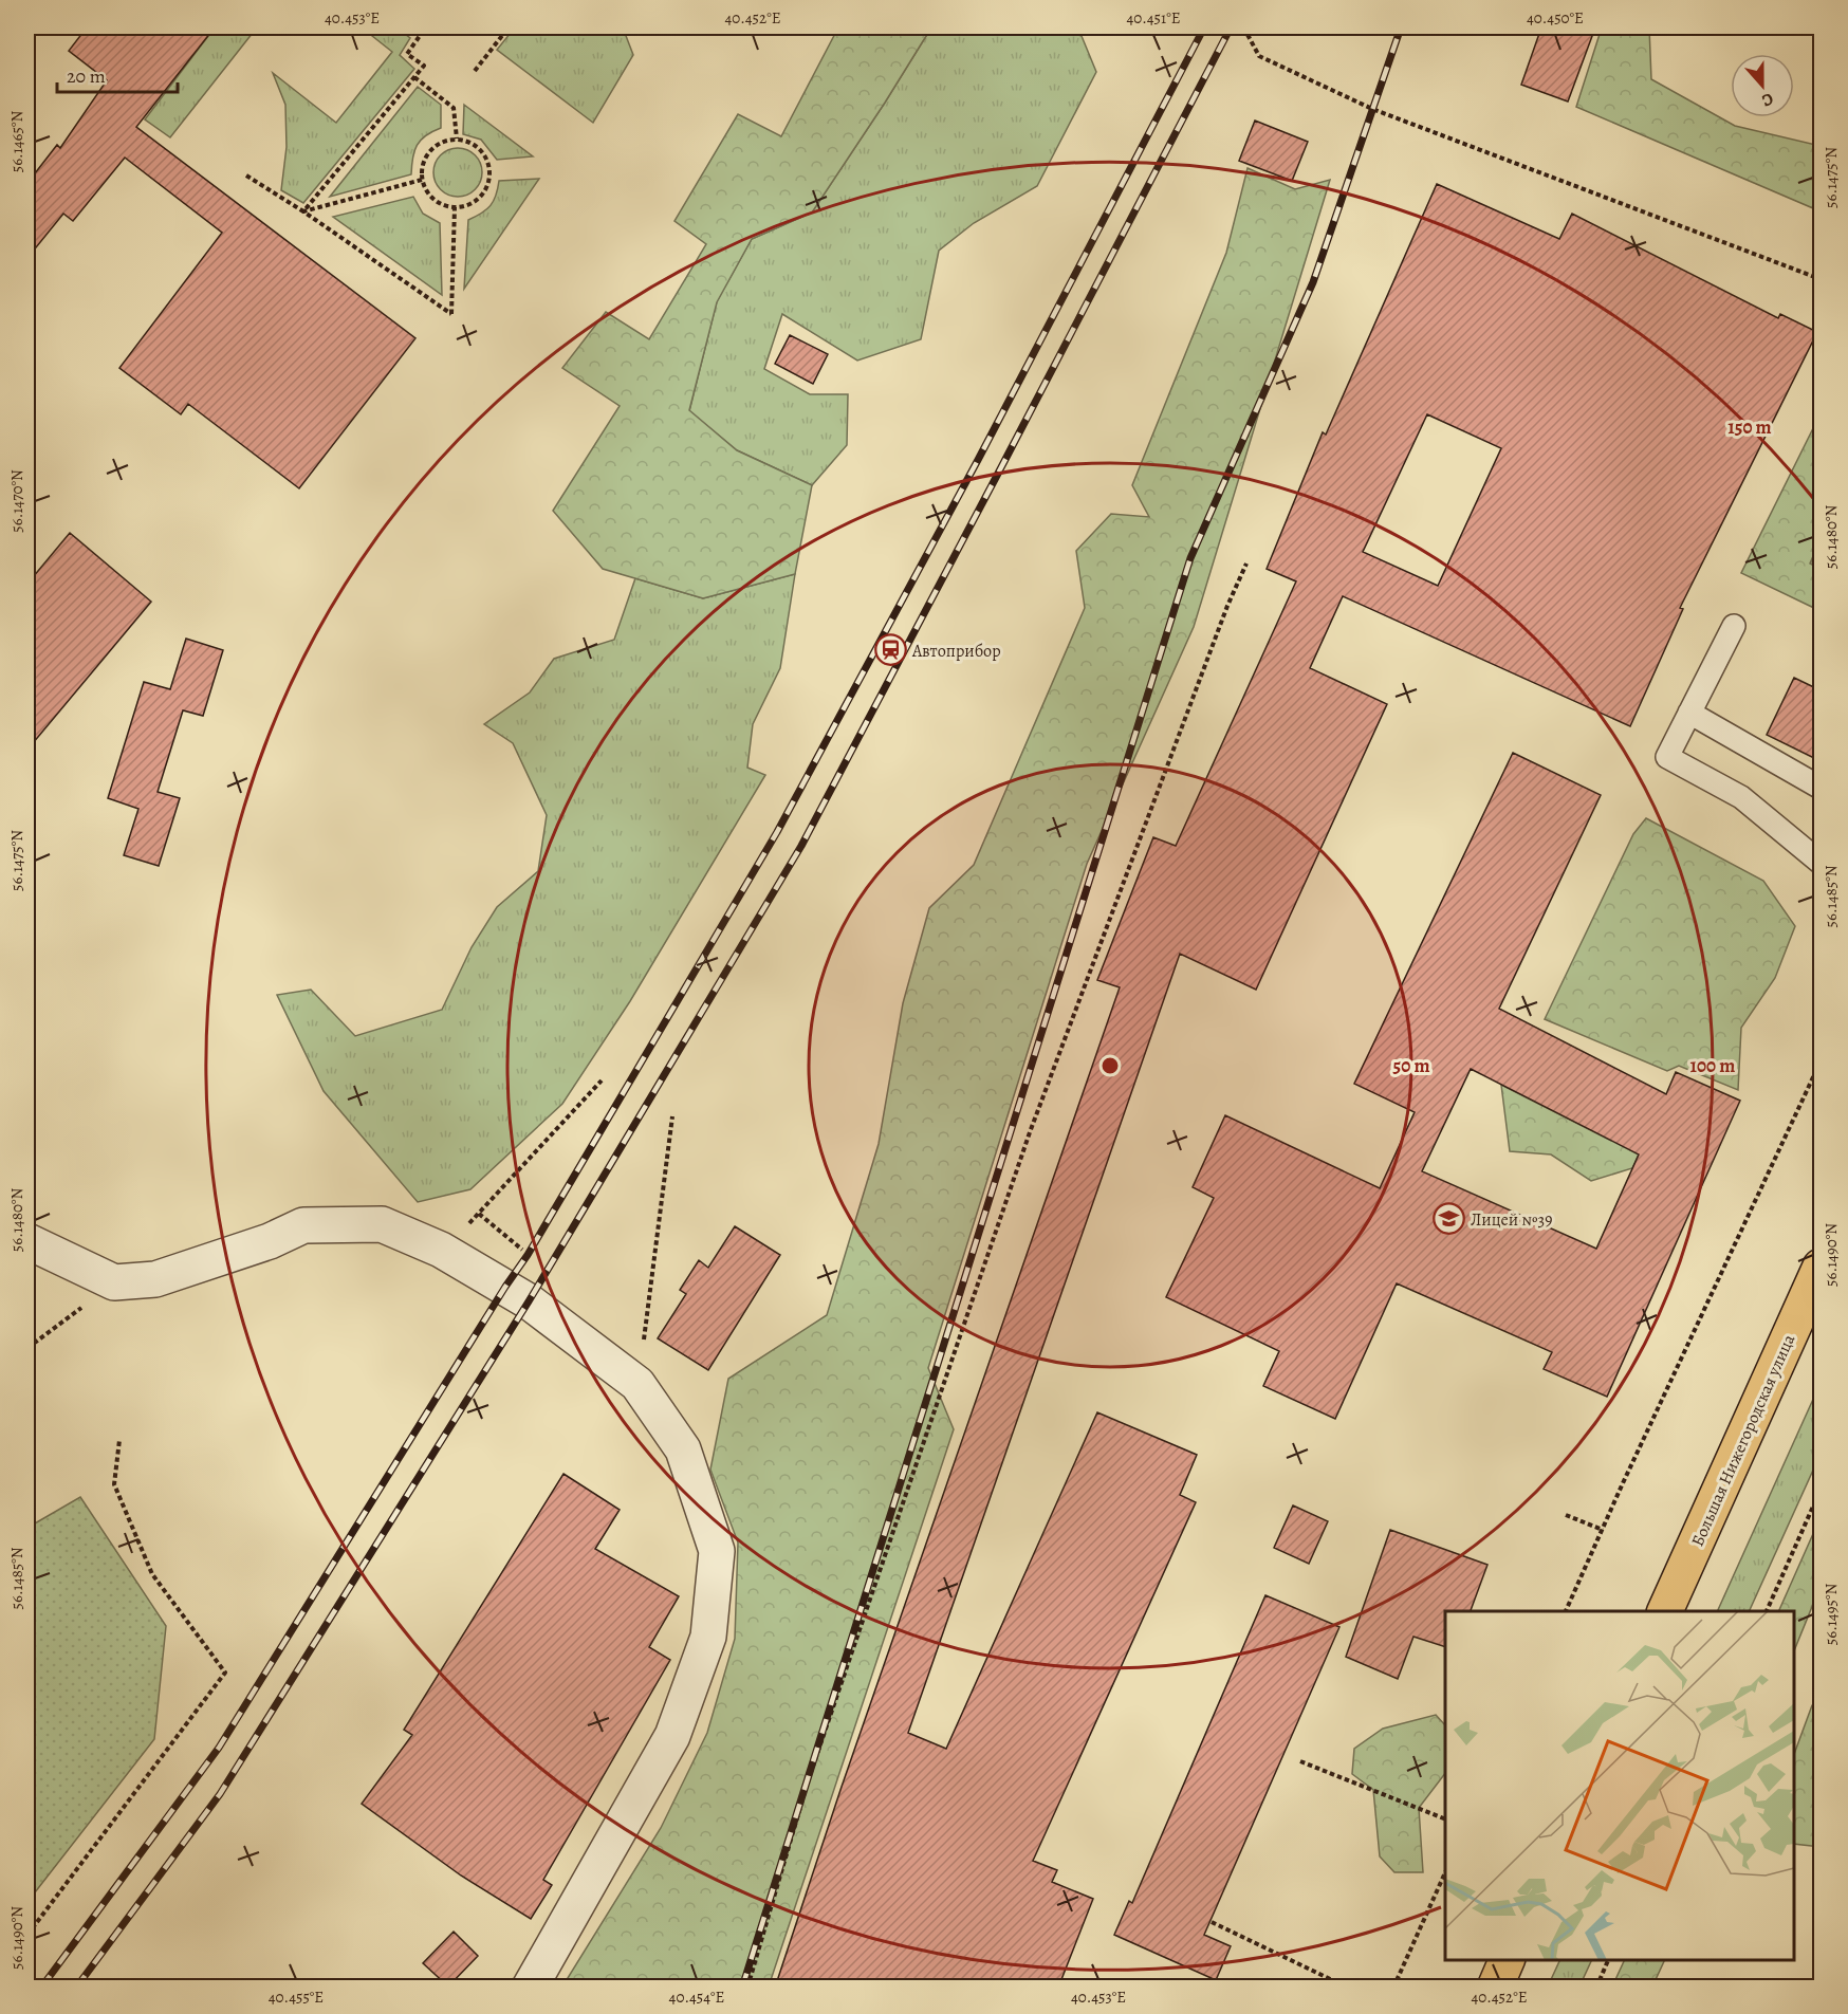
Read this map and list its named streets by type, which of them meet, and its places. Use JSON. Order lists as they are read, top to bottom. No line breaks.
{"streets":{"main road":["Большая Нижегородская улица"]},"places":{"station":["Автоприбор"],"school or university":["Лицей №39"]},"scale_bar":"20 m","north":"bottom","coordinates":["40.453°E","40.452°E","40.451°E","40.450°E","56.1465°N","56.1475°N","56.1470°N","56.1480°N","56.1485°N","56.1490°N","56.1495°N","40.455°E","40.454°E"],"rings":["150 m","50 m","100 m"]}
